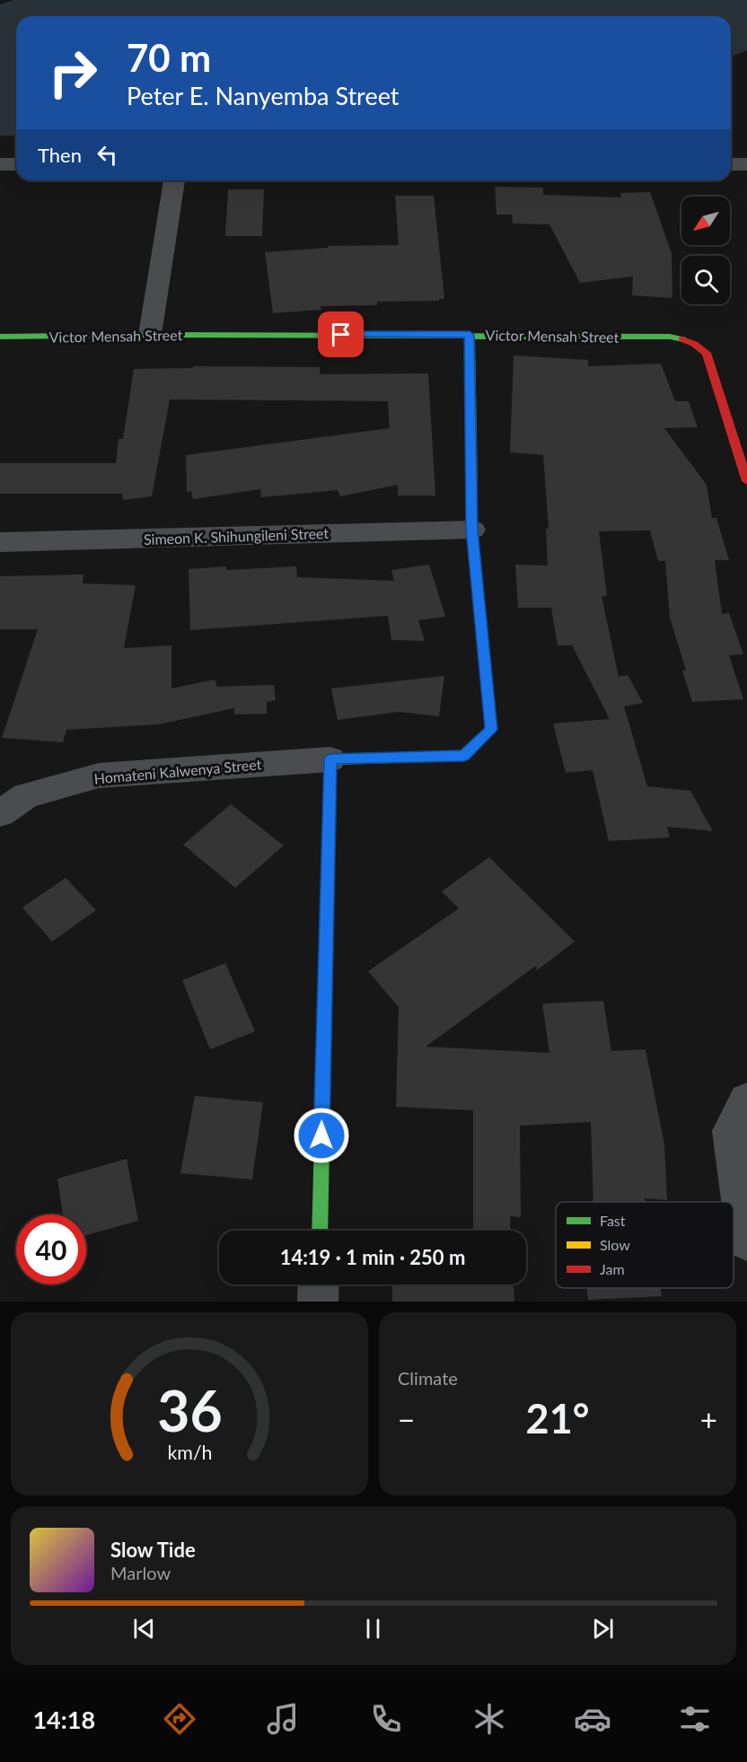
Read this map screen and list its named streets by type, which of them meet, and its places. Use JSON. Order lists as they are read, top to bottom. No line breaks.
{"streets":{"street":["Victor Mensah Street","Simeon K. Shihungileni Street","Homateni Kalwenya Street"]},"legend":["Fast","Slow","Jam"],"north":"bottom left","page":{"turn":["70 m","Peter E. Nanyemba Street"],"then":"Then","limit":"40","trip":"14:19 · 1 min · 250 m","tile":"Climate","heat":["−","21°","+"],"song":["Slow Tide","Marlow"],"tabs":"14:18","gauge":["36","km/h"]}}
